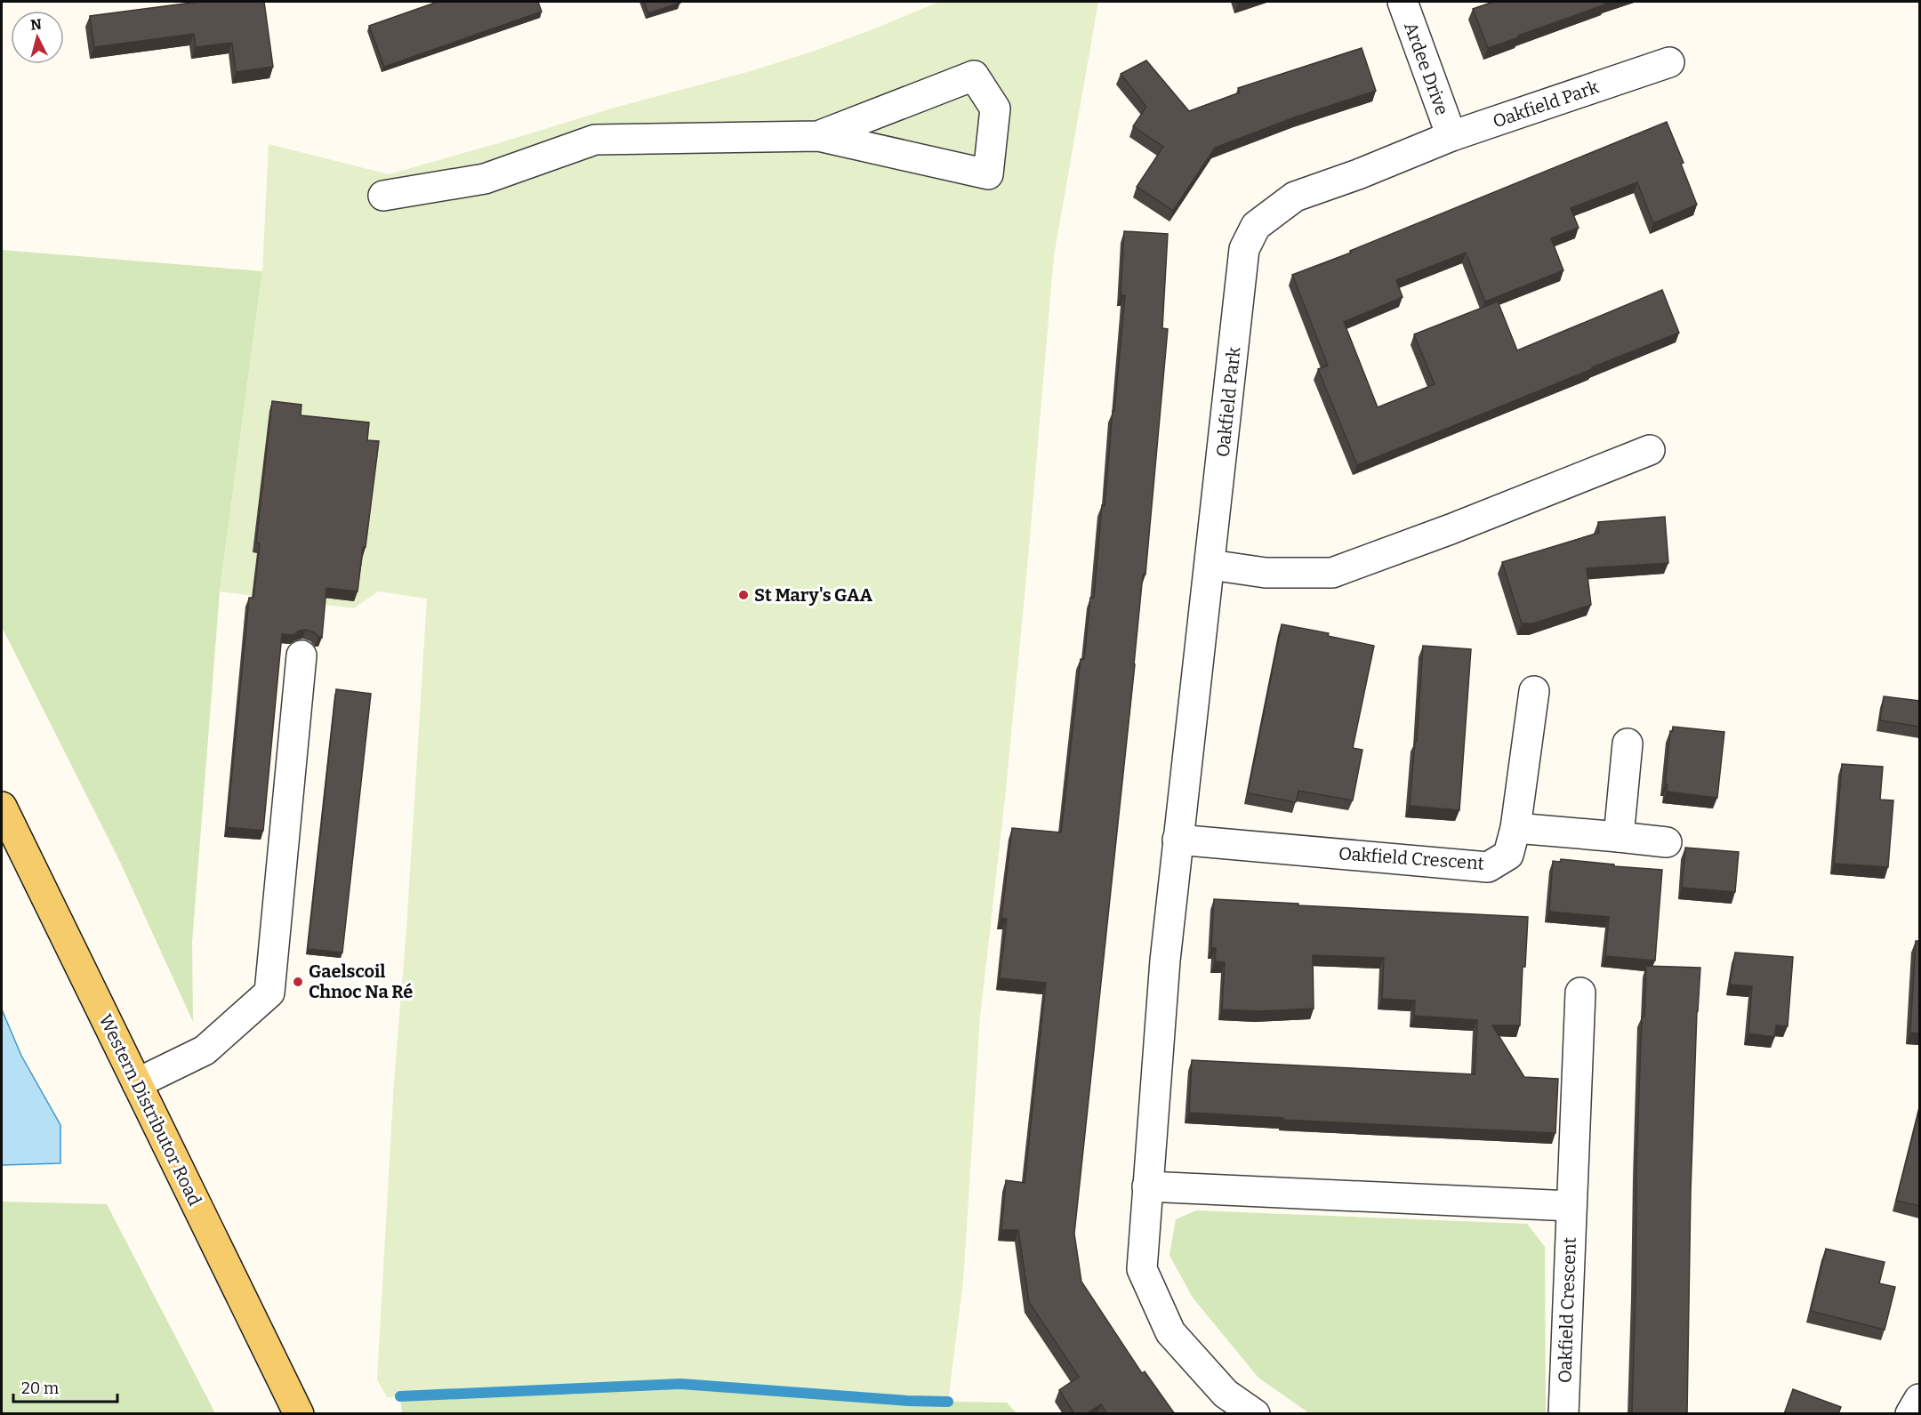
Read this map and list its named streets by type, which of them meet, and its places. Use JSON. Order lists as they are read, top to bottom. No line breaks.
{"streets":{"main road":["Western Distributor Road"],"street":["Ardee Drive","Oakfield Park","Oakfield Crescent"]},"crossings":[["Ardee Drive","Oakfield Park"]],"places":["St Mary's GAA","Gaelscoil Chnoc Na Ré"],"scale_bar":"20 m","north":"top"}
